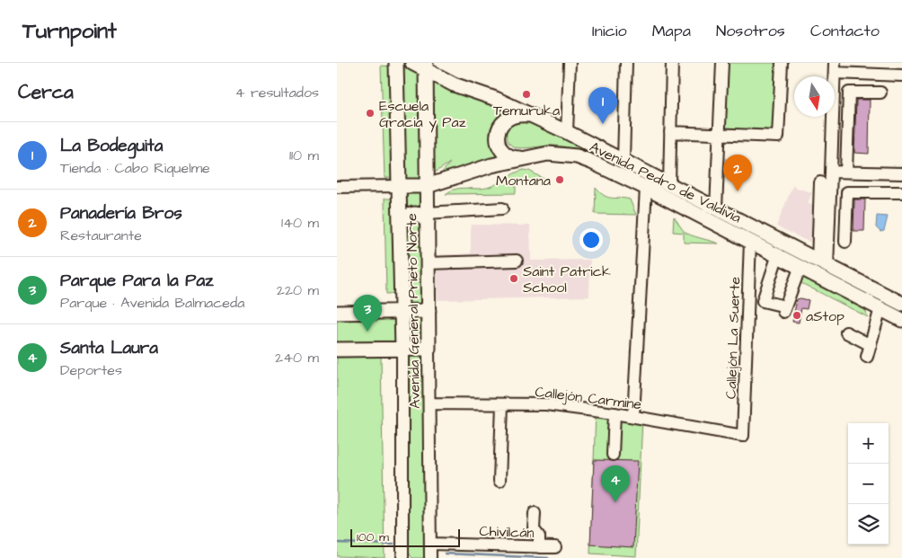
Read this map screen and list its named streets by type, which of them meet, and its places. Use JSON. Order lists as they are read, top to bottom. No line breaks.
{"streets":{"main road":["Avenida Pedro de Valdivia","Avenida General Prieto Norte"],"street":["Callejón La Suerte","Callejón Carmine","Chivilcán"]},"crossings":[["Avenida Pedro de Valdivia","Avenida General Prieto Norte"],["Avenida Pedro de Valdivia","Callejón La Suerte"],["Avenida General Prieto Norte","Callejón Carmine"],["Avenida General Prieto Norte","Chivilcán"],["Callejón La Suerte","Callejón Carmine"]],"places":["Temuruka","Escuela Gracia y Paz","Montana","Saint Patrick School","aStop"],"scale_bar":"100 m","north":"bottom","page":{"header":"Turnpoint","nav":["Inicio","Mapa","Nosotros","Contacto"],"heading":["Cerca","4 resultados"],"pins":["1","2","3","4"],"list":[{"mark":"1","name":"La Bodeguita","note":"Tienda · Cabo Riquelme","value":"110 m"},{"mark":"2","name":"Panadería Bros","note":"Restaurante","value":"140 m"},{"mark":"3","name":"Parque Para la Paz","note":"Parque · Avenida Balmaceda","value":"220 m"},{"mark":"4","name":"Santa Laura","note":"Deportes","value":"240 m"}],"map_buttons":["+","−"],"scale":"100 m"}}
